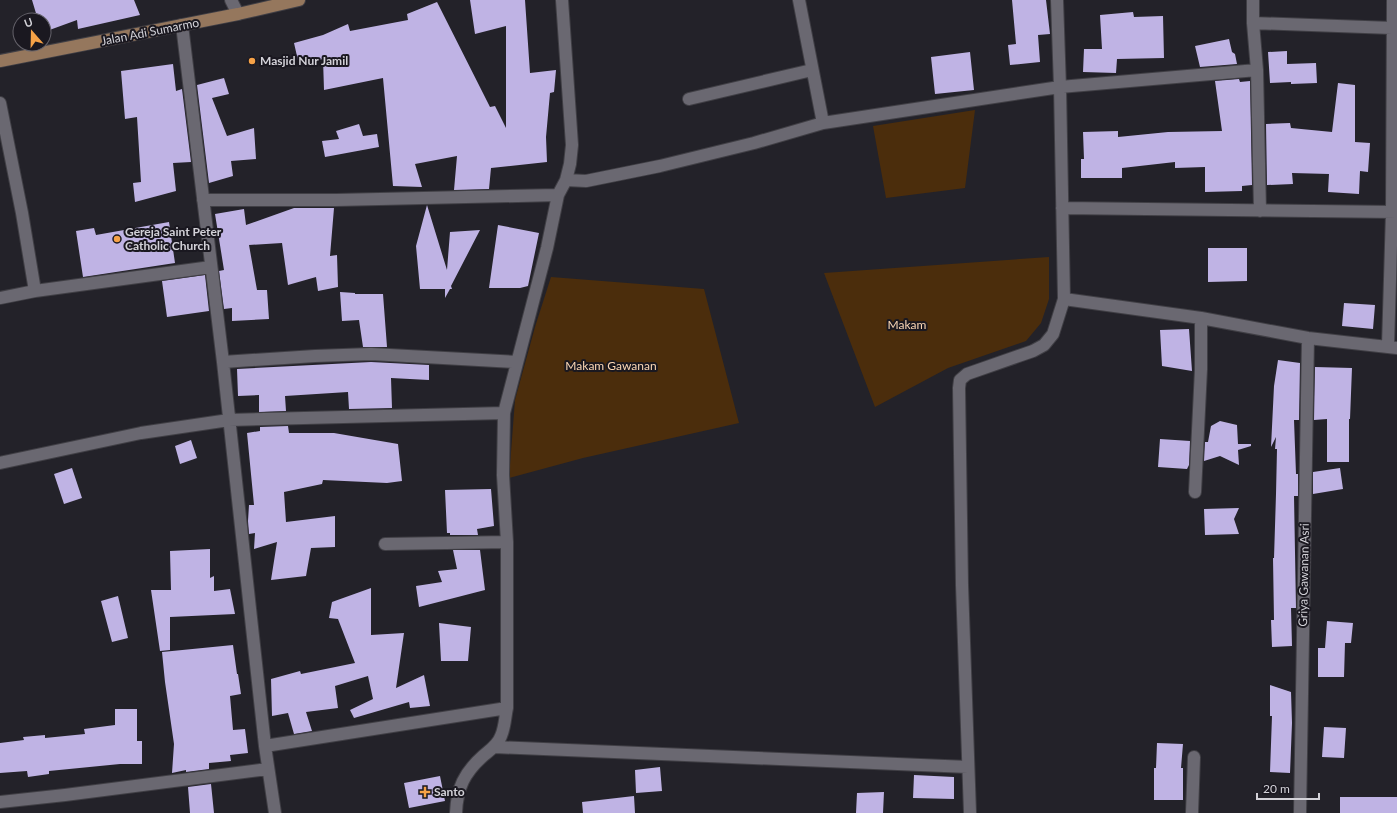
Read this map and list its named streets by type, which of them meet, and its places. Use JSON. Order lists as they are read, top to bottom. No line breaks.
{"streets":{"main road":["Jalan Adi Sumarmo"],"street":["Griya Gawanan Asri"]},"parks":["Makam","Makam Gawanan"],"places":{"other":["Masjid Nur Jamil","Gereja Saint Peter Catholic Church"],"health":["Santo"]},"scale_bar":"20 m","north":"top"}
